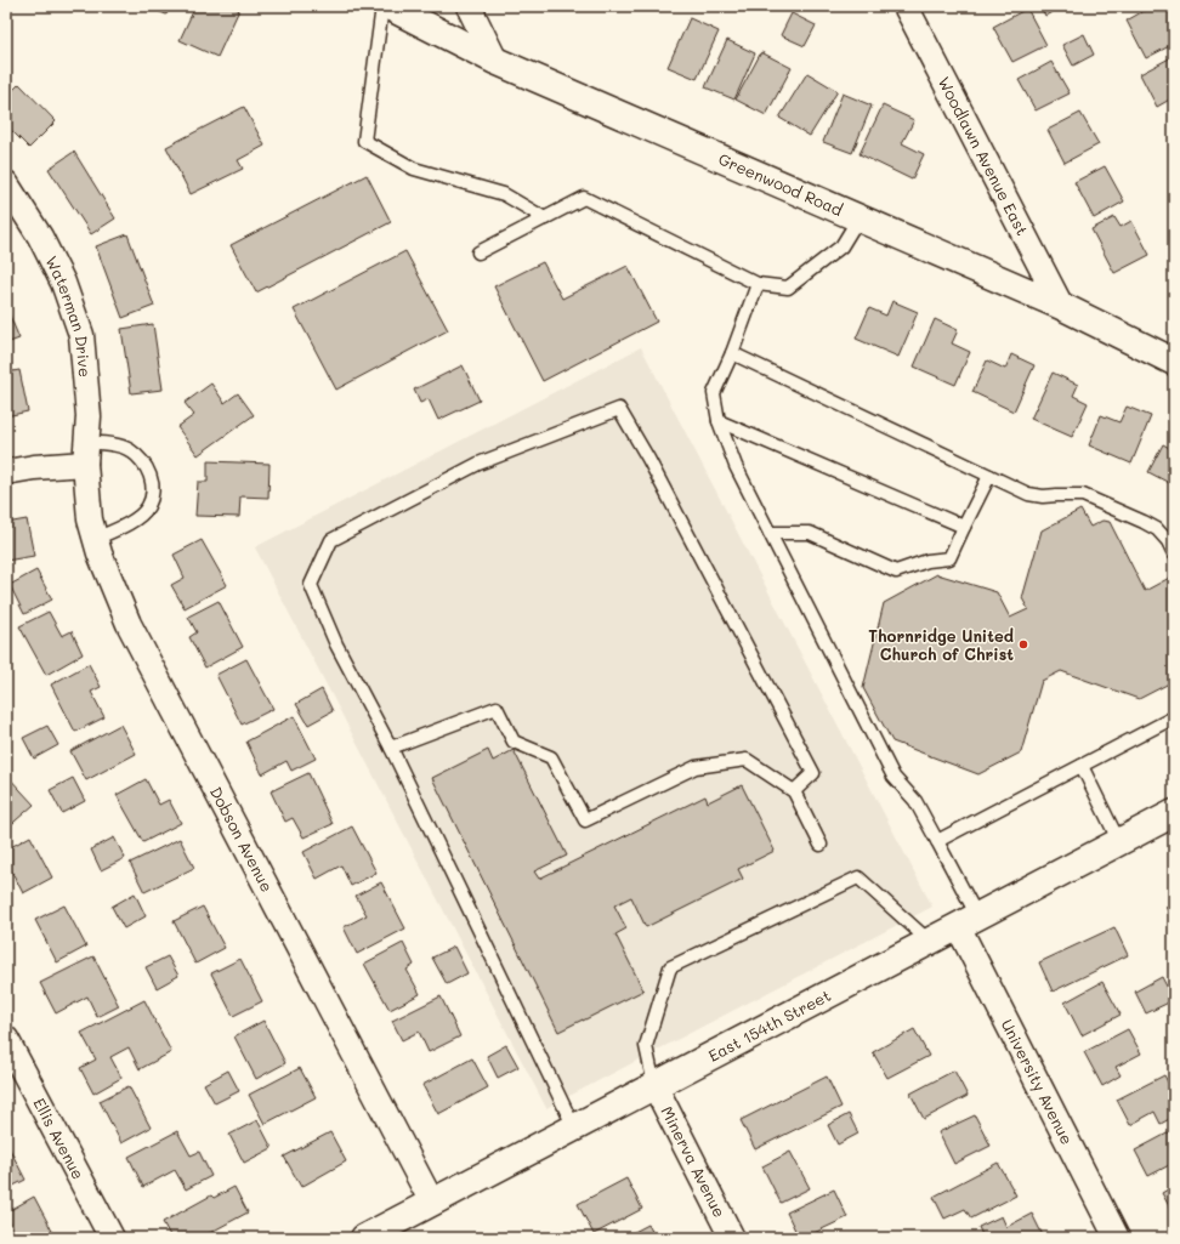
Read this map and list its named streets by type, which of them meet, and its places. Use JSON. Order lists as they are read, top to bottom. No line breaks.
{"streets":{"street":["Woodlawn Avenue East","Greenwood Road","Waterman Drive","Dobson Avenue","East 154th Street","University Avenue","Ellis Avenue","Minerva Avenue"]},"crossings":[["Woodlawn Avenue East","Greenwood Road"],["Waterman Drive","Dobson Avenue"],["Dobson Avenue","East 154th Street"],["East 154th Street","University Avenue"],["East 154th Street","Minerva Avenue"]],"places":["Thornridge United Church of Christ"]}
